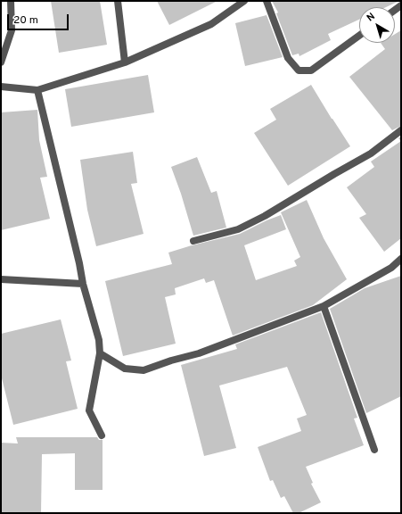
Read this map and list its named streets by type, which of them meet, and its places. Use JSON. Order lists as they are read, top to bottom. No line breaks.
{"scale_bar":"20 m","north":"top left"}
